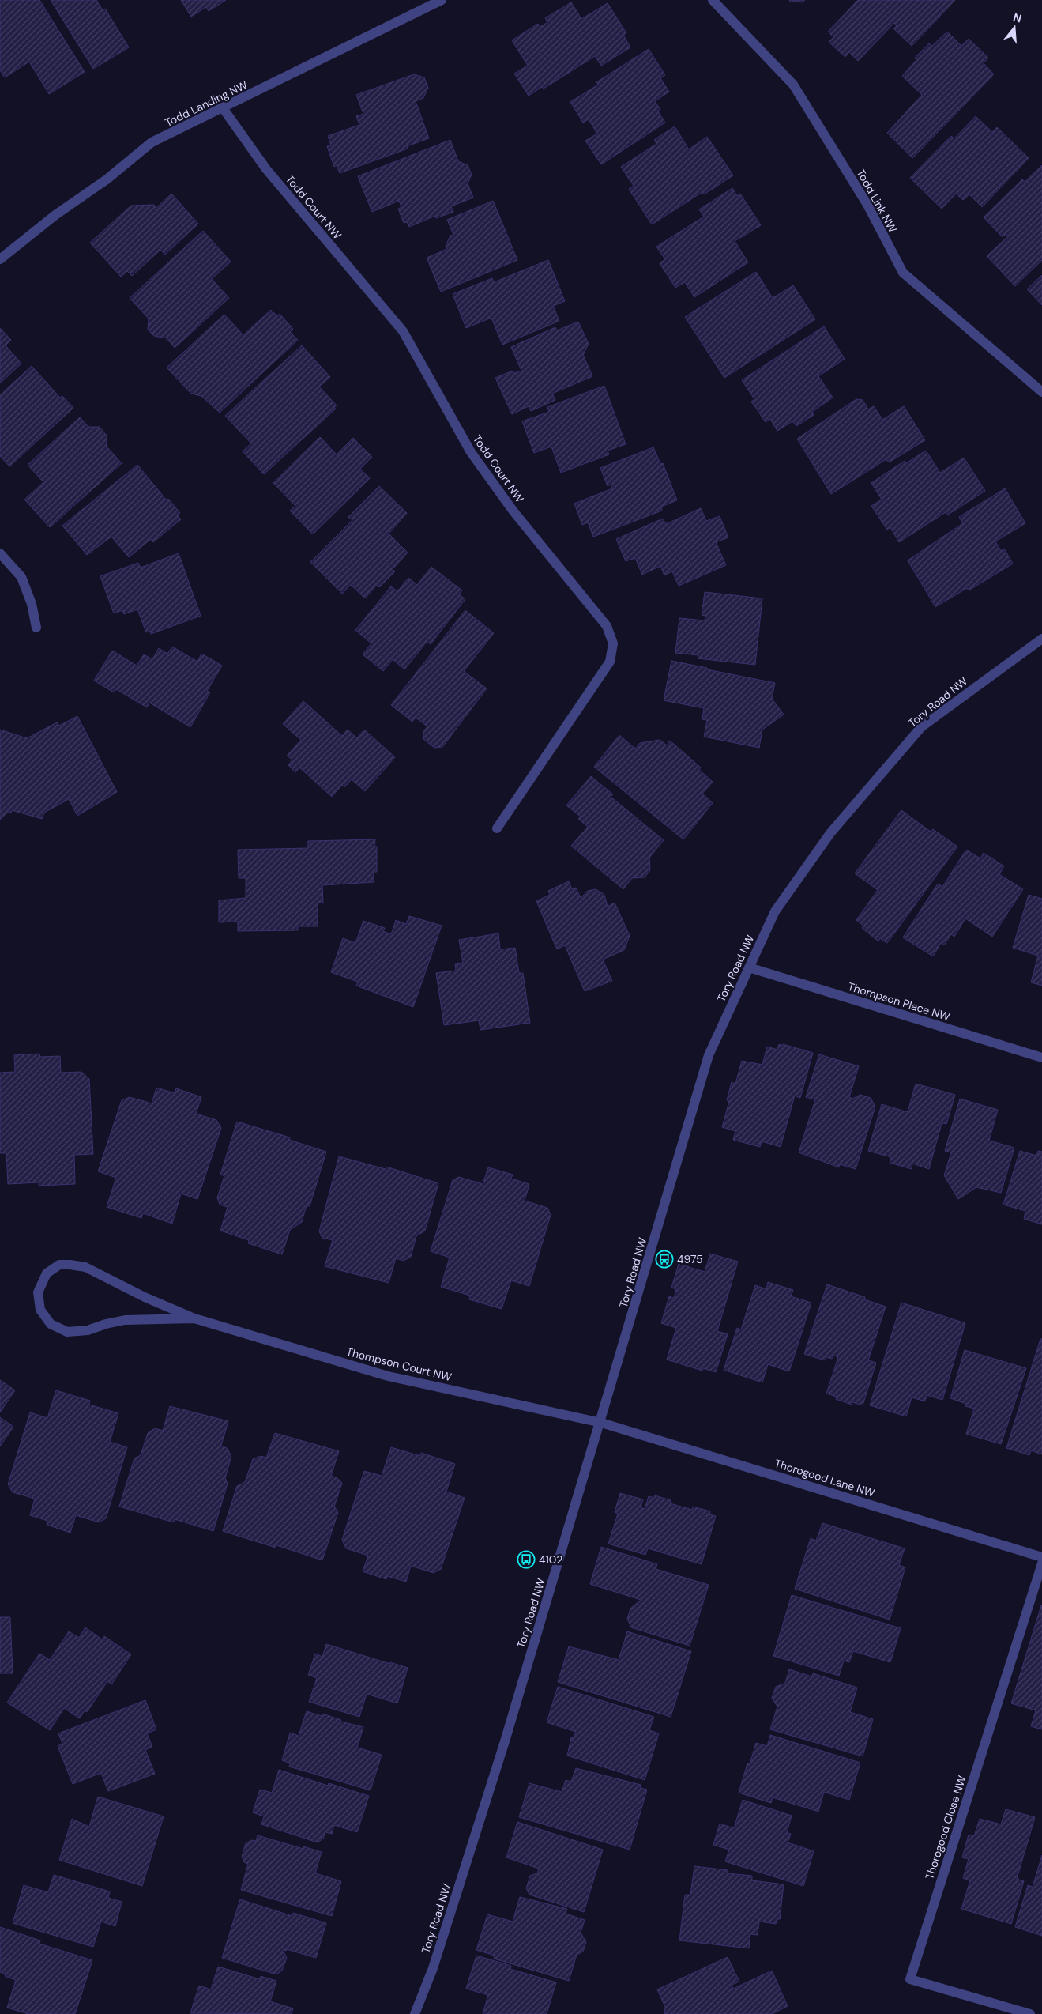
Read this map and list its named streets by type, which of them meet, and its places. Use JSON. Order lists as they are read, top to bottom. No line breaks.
{"streets":{"street":["Todd Landing NW","Todd Link NW","Todd Court NW","Tory Road NW","Thompson Place NW","Thompson Court NW","Thorogood Lane NW","Thorogood Close NW"]},"crossings":[["Todd Landing NW","Todd Court NW"],["Tory Road NW","Thompson Place NW"],["Tory Road NW","Thompson Court NW"],["Tory Road NW","Thorogood Lane NW"],["Thompson Court NW","Thorogood Lane NW"]],"places":{"bus stop":["4975","4102"]},"north":"top"}
